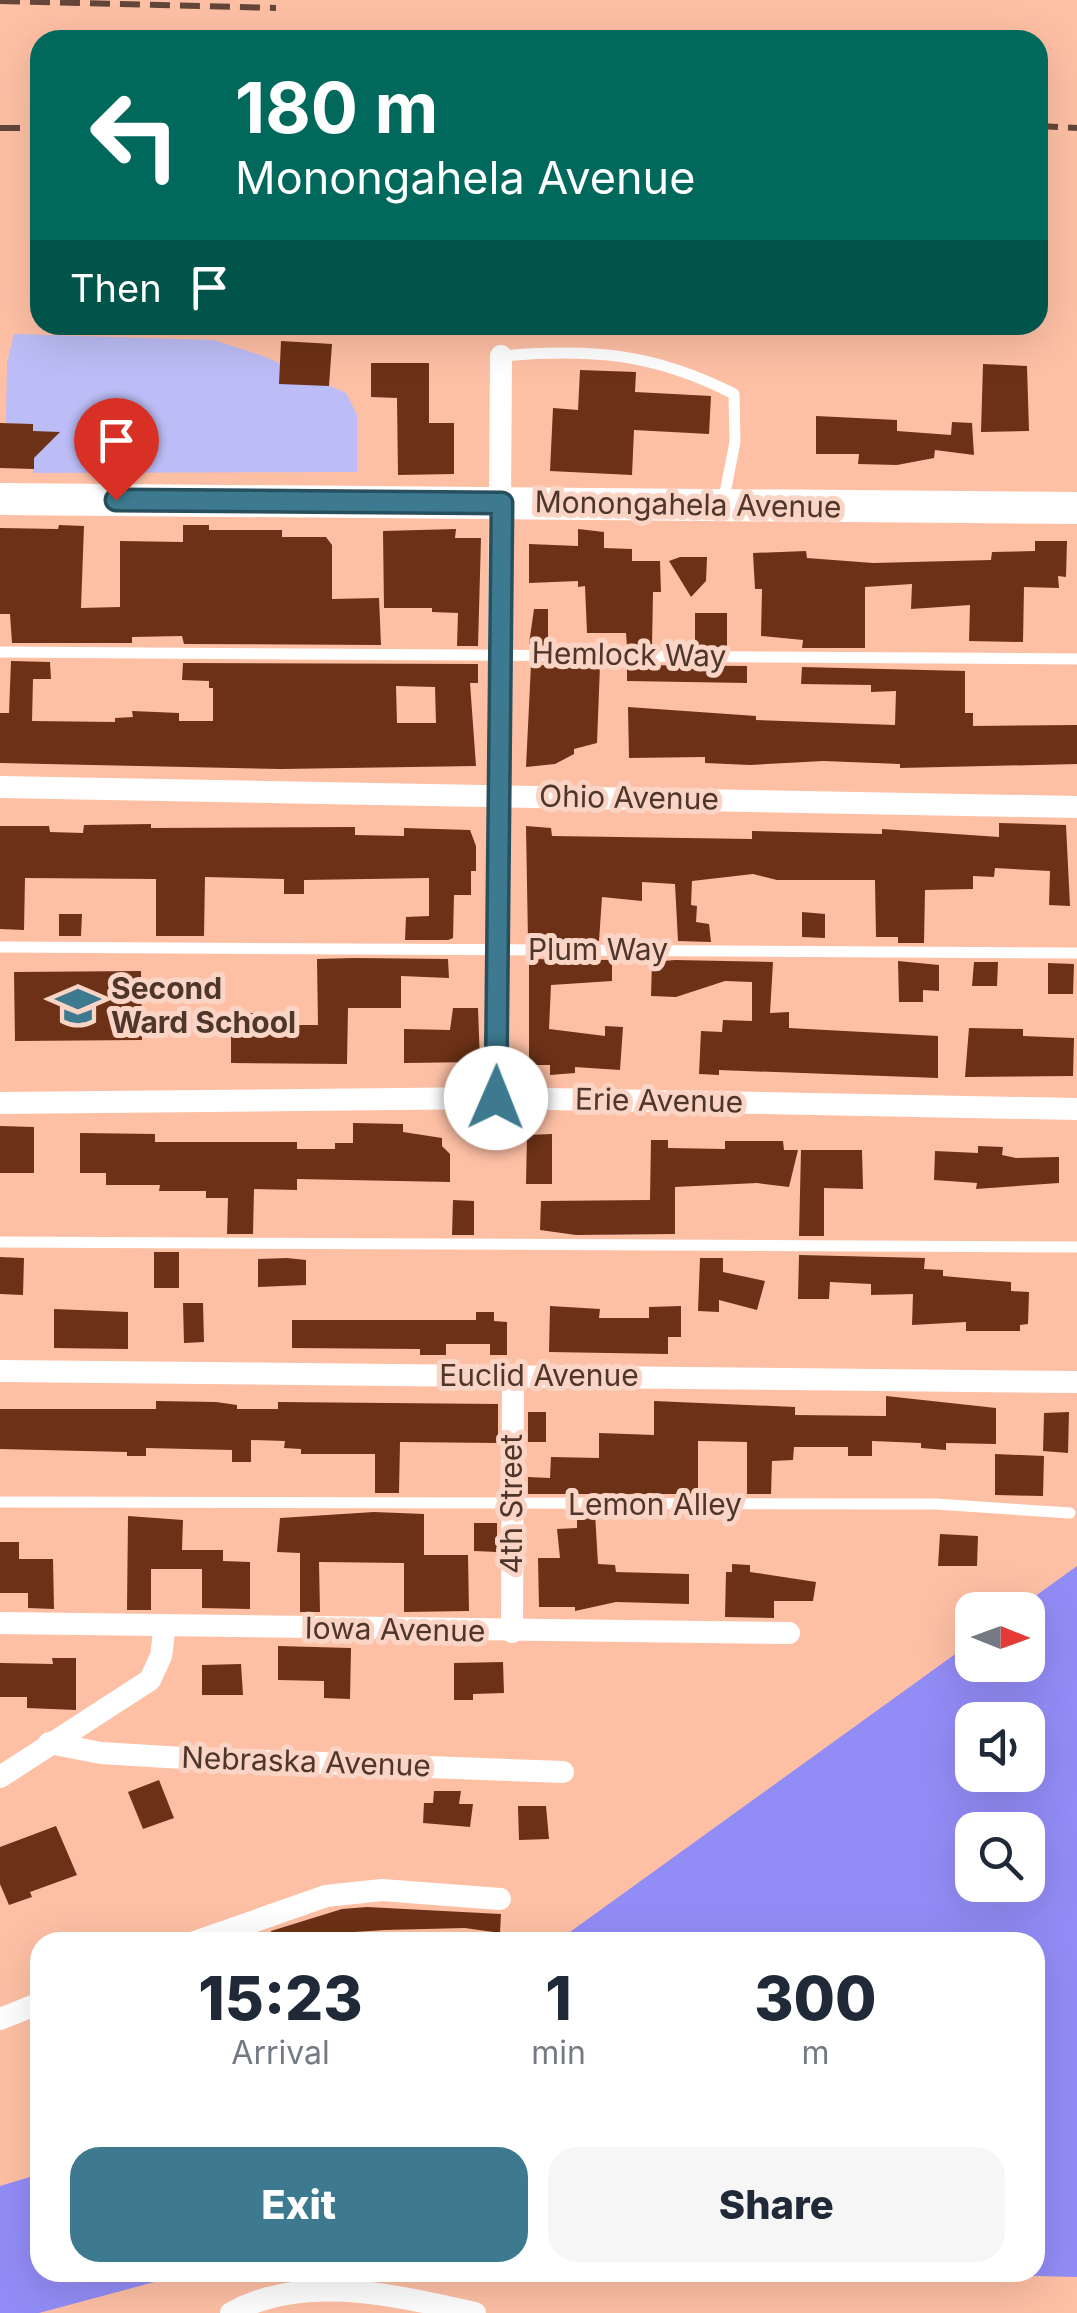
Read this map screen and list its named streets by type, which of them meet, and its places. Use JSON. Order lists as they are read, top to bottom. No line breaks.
{"streets":{"main road":["Monongahela Avenue"],"street":["Ohio Avenue","Erie Avenue","Euclid Avenue","4th Street","Iowa Avenue","Nebraska Avenue"],"lane":["Hemlock Way","Plum Way","Lemon Alley"]},"crossings":[["Euclid Avenue","4th Street"],["4th Street","Lemon Alley"],["4th Street","Iowa Avenue"]],"places":{"school or university":["Second Ward School"]},"north":"right","page":{"turn":["180 m","Monongahela Avenue"],"then":"Then","eta":["15:23","Arrival","1","min","300","m"],"buttons":["Exit","Share"]}}
